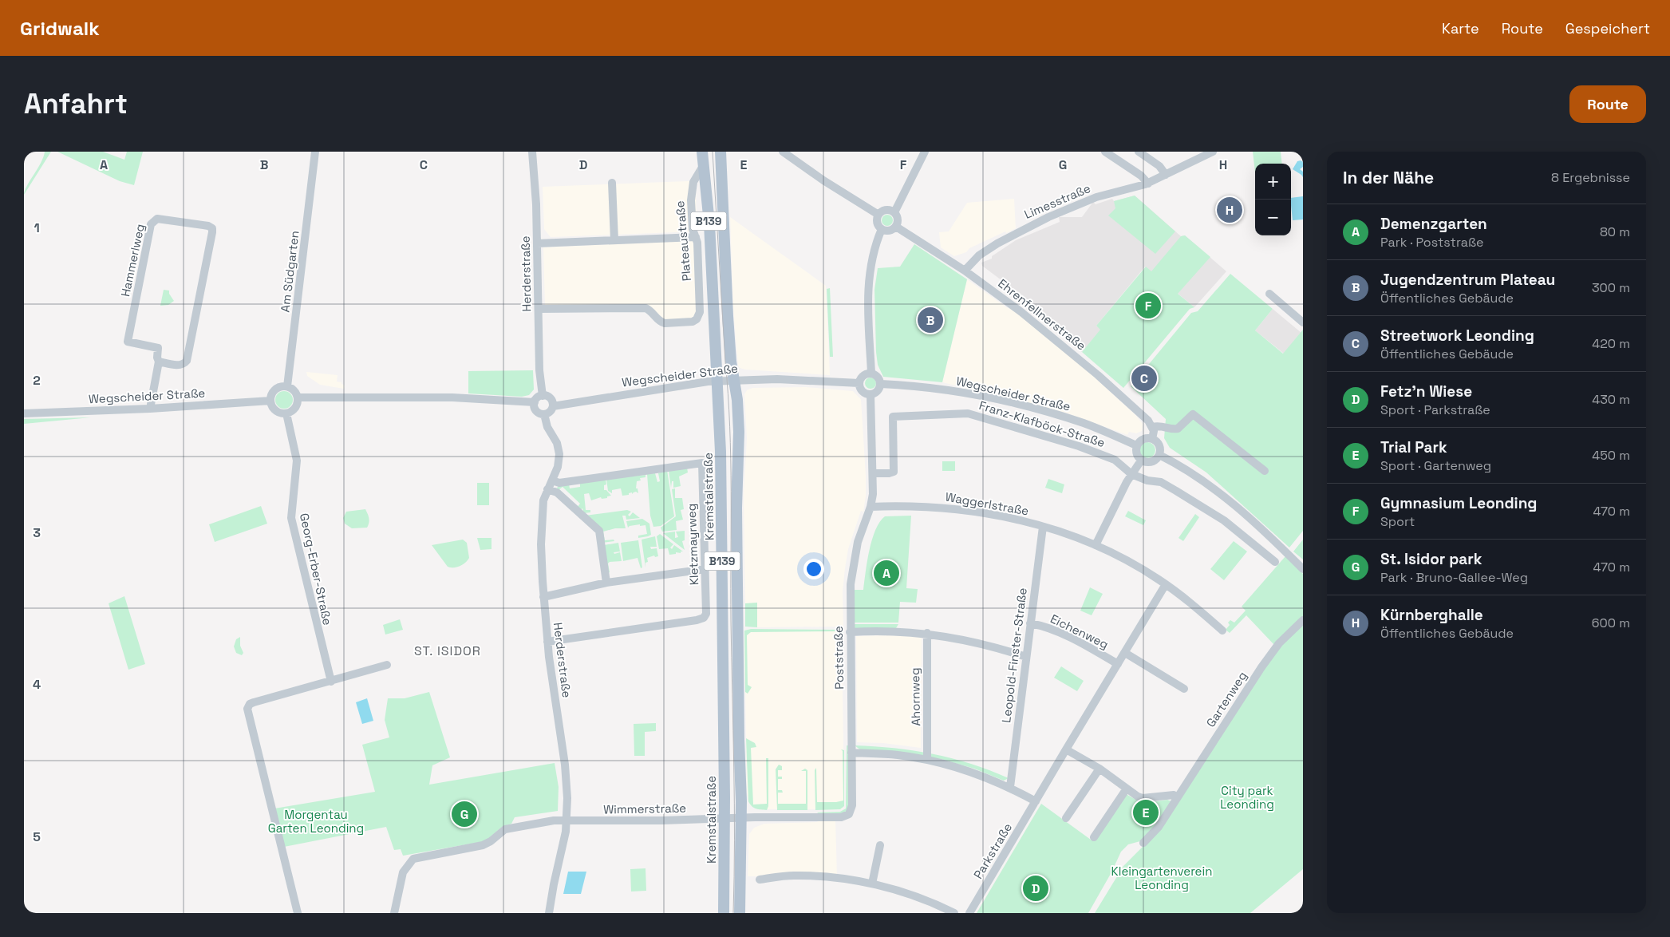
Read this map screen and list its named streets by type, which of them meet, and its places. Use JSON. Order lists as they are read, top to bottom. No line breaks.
{"streets":{"main road":["B139","Kremstalstraße"],"street":["Limesstraße","Plateaustraße","Hammerlweg","Am Südgarten","Herderstraße","Ehrenfellnerstraße","Wegscheider Straße","Franz-Klafböck-Straße","Waggerlstraße","Kletzmayrweg","Georg-Erber-Straße","Eichenweg","Leopold-Finster-Straße","Poststraße","Ahornweg","Gartenweg","Wimmerstraße","Parkstraße"]},"crossings":[["Limesstraße","Ehrenfellnerstraße"],["B139","Wegscheider Straße"],["B139","Poststraße"],["B139","Wimmerstraße"],["Plateaustraße","Herderstraße"],["Plateaustraße","Kremstalstraße"],["Am Südgarten","Wegscheider Straße"],["Am Südgarten","Georg-Erber-Straße"],["Herderstraße","Wegscheider Straße"],["Herderstraße","Kletzmayrweg"],["Herderstraße","Wimmerstraße"],["Wegscheider Straße","Kremstalstraße"],["Wegscheider Straße","Georg-Erber-Straße"],["Wegscheider Straße","Poststraße"],["Franz-Klafböck-Straße","Poststraße"],["Kremstalstraße","Wimmerstraße"],["Waggerlstraße","Leopold-Finster-Straße"],["Waggerlstraße","Poststraße"],["Eichenweg","Leopold-Finster-Straße"],["Poststraße","Wimmerstraße"]],"districts":["ST. ISIDOR"],"parks":["City park Leonding","Morgentau Garten Leonding","Kleingartenverein Leonding"],"page":{"header":"Gridwalk","nav":["Karte","Route","Gespeichert"],"buttons":"Route","title":"Anfahrt","heading":["In der Nähe","8 Ergebnisse"],"map_buttons":["+","−"],"pins":["H","F","B","C","A","E","G","D"],"list":[{"mark":"A","name":"Demenzgarten","note":"Park · Poststraße","value":"80 m"},{"mark":"B","name":"Jugendzentrum Plateau","note":"Öffentliches Gebäude","value":"300 m"},{"mark":"C","name":"Streetwork Leonding","note":"Öffentliches Gebäude","value":"420 m"},{"mark":"D","name":"Fetz'n Wiese","note":"Sport · Parkstraße","value":"430 m"},{"mark":"E","name":"Trial Park","note":"Sport · Gartenweg","value":"450 m"},{"mark":"F","name":"Gymnasium Leonding","note":"Sport","value":"470 m"},{"mark":"G","name":"St. Isidor park","note":"Park · Bruno-Gallee-Weg","value":"470 m"},{"mark":"H","name":"Kürnberghalle","note":"Öffentliches Gebäude","value":"600 m"}]},"grid":{"columns":["A","B","C","D","E","F","G","H"],"rows":["1","2","3","4","5"]}}
